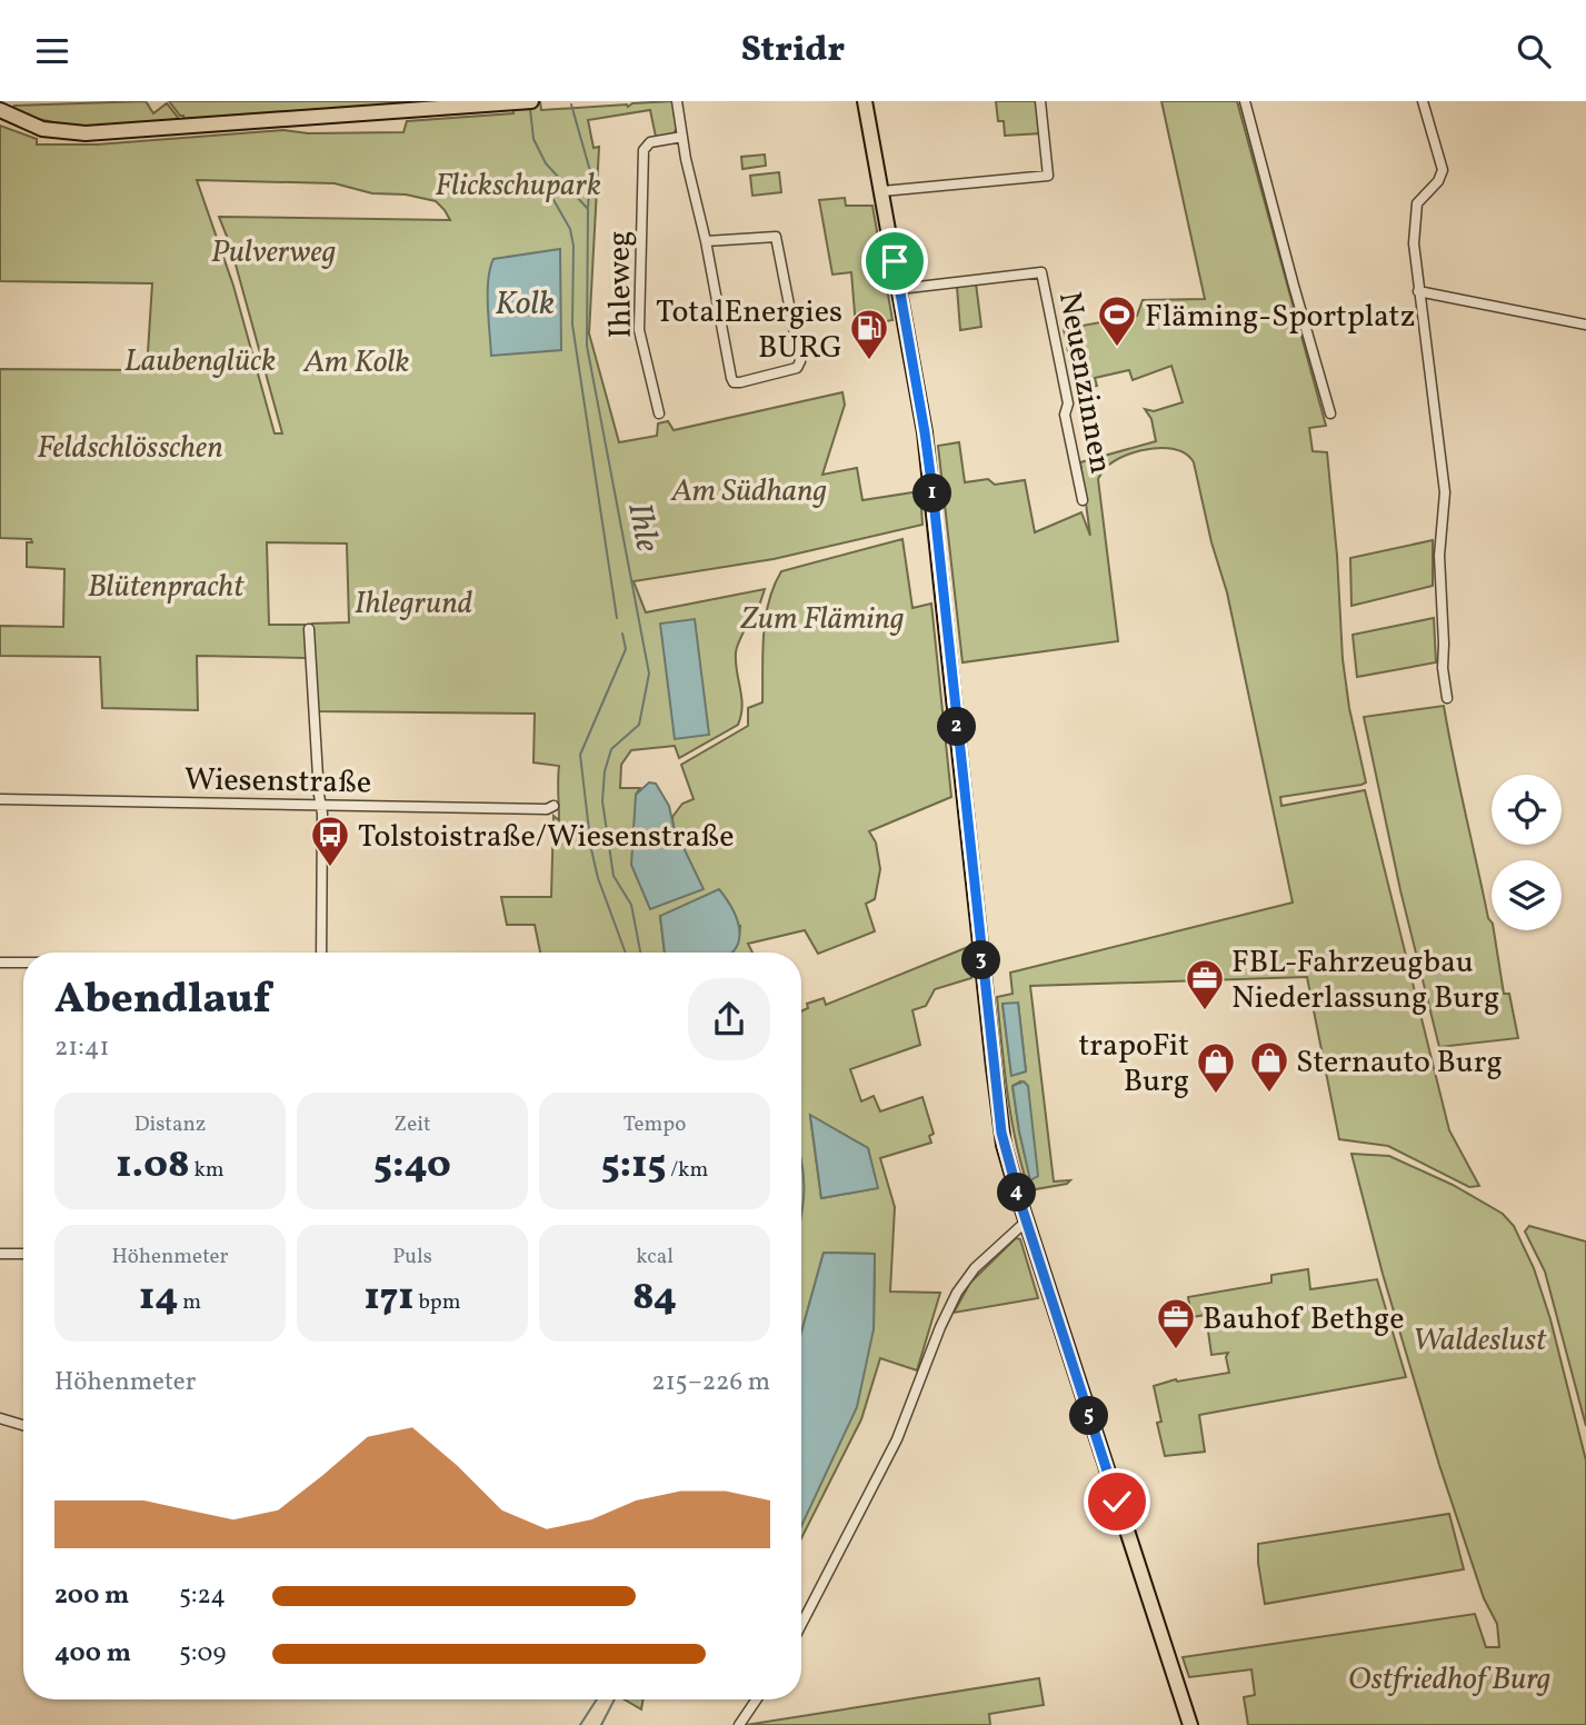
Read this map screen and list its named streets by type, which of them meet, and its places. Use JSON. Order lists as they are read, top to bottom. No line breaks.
{"streets":{"street":["Ihleweg","Neuenzinnen","Wiesenstraße"]},"water":["Kolk","Ihle"],"parks":["Flickschupark","Pulverweg","Laubenglück","Am Kolk","Feldschlösschen","Am Südhang","Blütenpracht","Ihlegrund","Zum Fläming","Waldeslust","Ostfriedhof Burg"],"places":{"sports":["Fläming-Sportplatz"],"fuel station":["TotalEnergies BURG"],"bus stop":["Tolstoistraße/Wiesenstraße"],"office":["FBL-Fahrzeugbau Niederlassung Burg","Bauhof Bethge"],"shop":["Sternauto Burg","trapoFit Burg"]},"page":{"header":"Stridr","pins":["1","2","3","4","5"],"heading":["Abendlauf","21:41"],"stats":[["Distanz","1.08 km"],["Zeit","5:40"],["Tempo","5:15 /km"],["Höhenmeter","14 m"],["Puls","171 bpm"],["kcal","84"]],"chart":["Höhenmeter","215–226 m"],"list":[{"name":"200 m","note":"5:24"},{"name":"400 m","note":"5:09"}]}}
